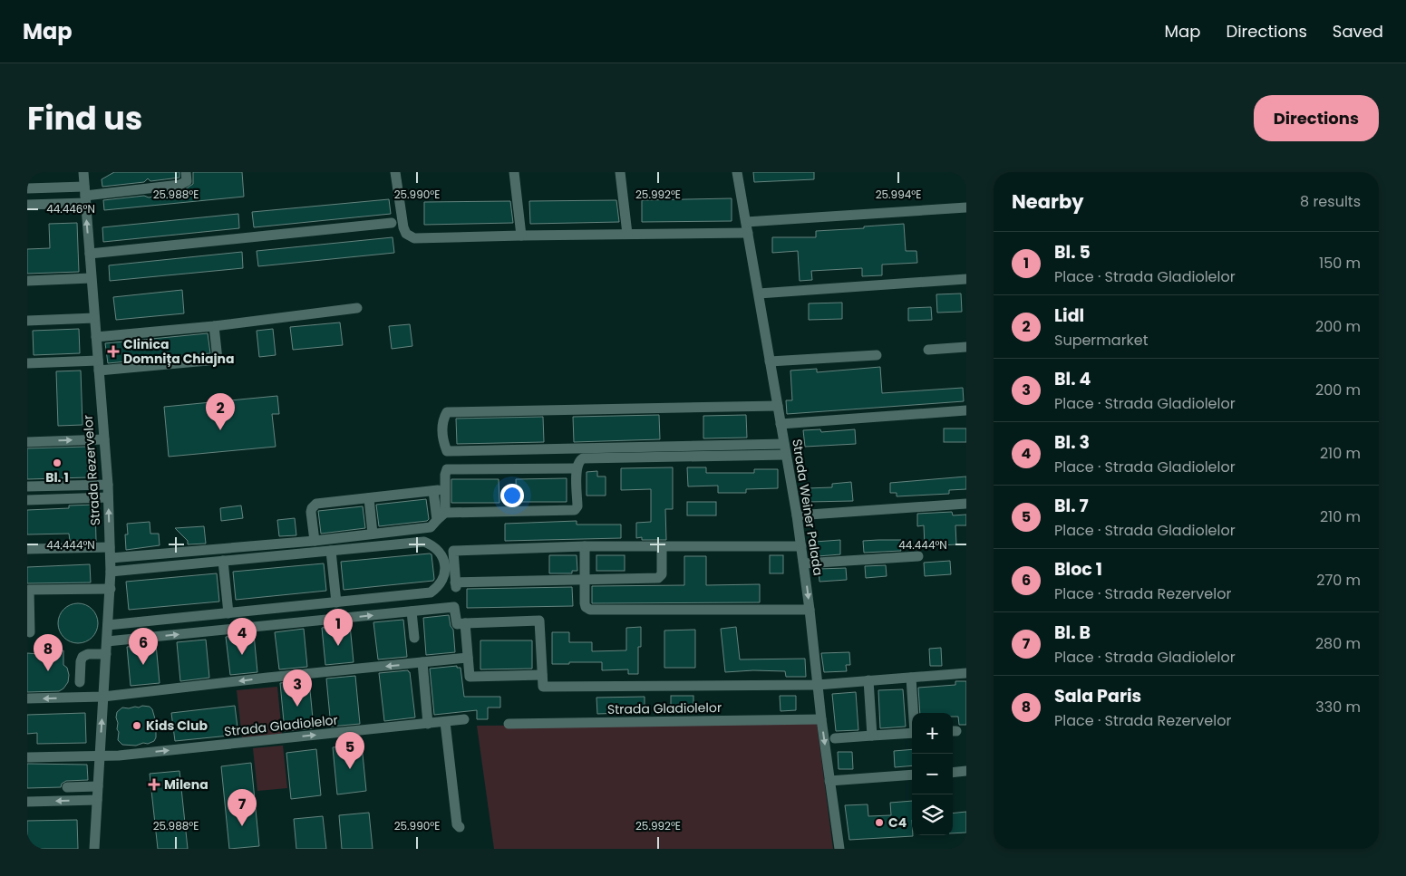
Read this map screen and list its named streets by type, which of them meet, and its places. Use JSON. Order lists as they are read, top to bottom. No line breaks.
{"streets":{"street":["Strada Rezervelor","Strada Weiner Palada","Strada Gladiolelor"]},"crossings":[["Strada Rezervelor","Strada Gladiolelor"],["Strada Weiner Palada","Strada Gladiolelor"]],"places":{"health":["Clinica Domnița Chiajna","Milena"],"other":["Bl. 1","Kids Club","C4"]},"page":{"header":"Map","nav":["Map","Directions","Saved"],"title":"Find us","buttons":"Directions","heading":["Nearby","8 results"],"list":[{"mark":"1","name":"Bl. 5","note":"Place · Strada Gladiolelor","value":"150 m"},{"mark":"2","name":"Lidl","note":"Supermarket","value":"200 m"},{"mark":"3","name":"Bl. 4","note":"Place · Strada Gladiolelor","value":"200 m"},{"mark":"4","name":"Bl. 3","note":"Place · Strada Gladiolelor","value":"210 m"},{"mark":"5","name":"Bl. 7","note":"Place · Strada Gladiolelor","value":"210 m"},{"mark":"6","name":"Bloc 1","note":"Place · Strada Rezervelor","value":"270 m"},{"mark":"7","name":"Bl. B","note":"Place · Strada Gladiolelor","value":"280 m"},{"mark":"8","name":"Sala Paris","note":"Place · Strada Rezervelor","value":"330 m"}],"pins":["2","1","4","6","8","3","5","7"],"map_buttons":["+","−"]},"coordinates":["25.988°E","25.990°E","25.992°E","25.994°E","44.446°N","44.444°N"]}
